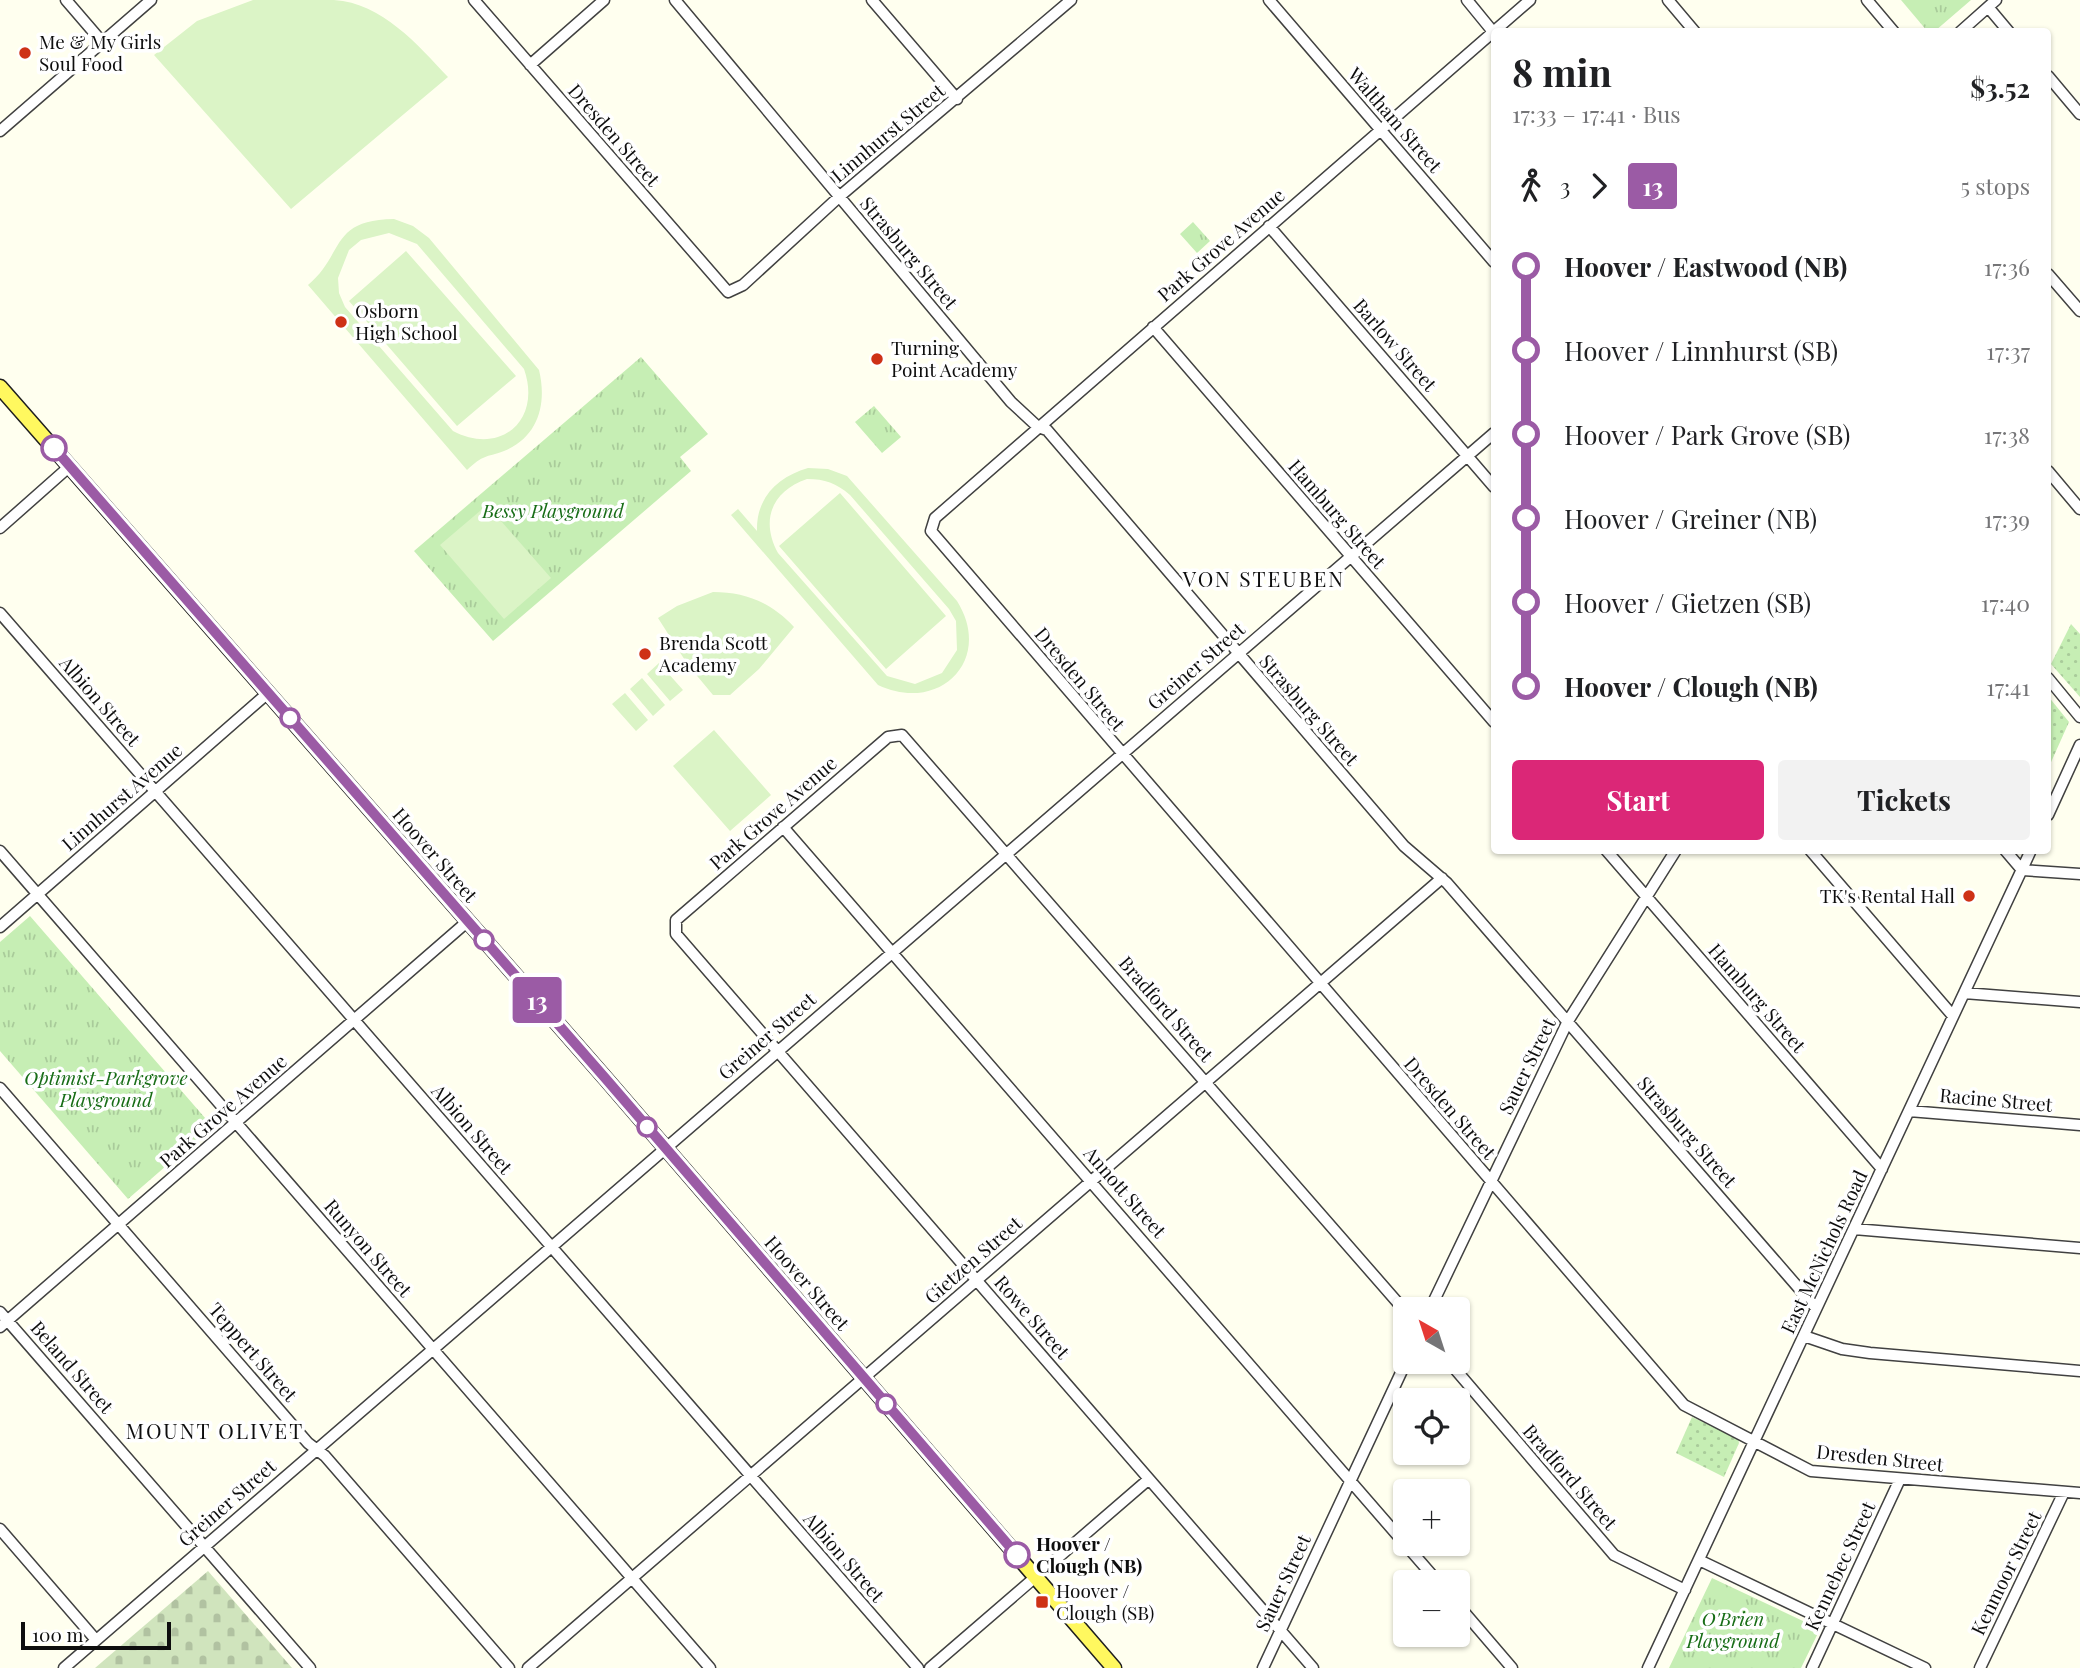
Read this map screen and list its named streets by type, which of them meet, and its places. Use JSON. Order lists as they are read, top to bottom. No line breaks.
{"streets":{"main road":["Hoover Street"],"street":["Waltham Street","Linnhurst Street","Dresden Street","Park Grove Avenue","Strasburg Street","Barlow Street","Hamburg Street","Greiner Street","Albion Street","Linnhurst Avenue","Bradford Street","Sauer Street","Racine Street","Annott Street","Runyon Street","East McNichols Road","Gietzen Street","Rowe Street","Teppert Street","Beland Street","Kennebec Street","Kenmoor Street"]},"crossings":[["Waltham Street","Park Grove Avenue"],["Linnhurst Street","Dresden Street"],["Linnhurst Street","Strasburg Street"],["Dresden Street","Park Grove Avenue"],["Dresden Street","Greiner Street"],["Dresden Street","Sauer Street"],["Dresden Street","East McNichols Road"],["Dresden Street","Gietzen Street"],["Dresden Street","Kennebec Street"],["Dresden Street","Kenmoor Street"],["Park Grove Avenue","Strasburg Street"],["Park Grove Avenue","Barlow Street"],["Park Grove Avenue","Hamburg Street"],["Park Grove Avenue","Albion Street"],["Park Grove Avenue","Hoover Street"],["Park Grove Avenue","Bradford Street"],["Park Grove Avenue","Annott Street"],["Park Grove Avenue","Runyon Street"],["Park Grove Avenue","Rowe Street"],["Park Grove Avenue","Teppert Street"],["Park Grove Avenue","Beland Street"],["Strasburg Street","Greiner Street"],["Strasburg Street","Sauer Street"],["Strasburg Street","East McNichols Road"],["Strasburg Street","Gietzen Street"],["Barlow Street","Greiner Street"],["Hamburg Street","Greiner Street"],["Hamburg Street","Sauer Street"],["Hamburg Street","East McNichols Road"],["Greiner Street","Albion Street"],["Greiner Street","Hoover Street"],["Greiner Street","Bradford Street"],["Greiner Street","Annott Street"],["Greiner Street","Runyon Street"],["Greiner Street","Rowe Street"],["Greiner Street","Teppert Street"],["Greiner Street","Beland Street"],["Albion Street","Linnhurst Avenue"],["Albion Street","Gietzen Street"],["Linnhurst Avenue","Hoover Street"],["Linnhurst Avenue","Runyon Street"],["Hoover Street","Gietzen Street"],["Bradford Street","East McNichols Road"],["Bradford Street","Gietzen Street"],["Sauer Street","Annott Street"],["Sauer Street","Rowe Street"],["Racine Street","East McNichols Road"],["Annott Street","Gietzen Street"],["Runyon Street","Gietzen Street"],["Gietzen Street","Rowe Street"]],"districts":["VON STEUBEN","MOUNT OLIVET"],"parks":["Bessy Playground","Optimist-Parkgrove Playground","O'Brien Playground"],"places":{"other":["Me & My Girls Soul Food","Osborn High School","Turning Point Academy","Brenda Scott Academy","TK's Rental Hall","Hoover / Clough (NB)"],"transit":["Hoover / Clough (SB)"]},"lines":["bus line 13"],"scale_bar":"100 m","north":"top left","page":{"on_map":"13","heading":["8 min","17:33 – 17:41 · Bus","$3.52"],"legs":["3","13","5 stops"],"list":[{"name":"Hoover / Eastwood (NB)","value":"17:36"},{"name":"Hoover / Linnhurst (SB)","value":"17:37"},{"name":"Hoover / Park Grove (SB)","value":"17:38"},{"name":"Hoover / Greiner (NB)","value":"17:39"},{"name":"Hoover / Gietzen (SB)","value":"17:40"},{"name":"Hoover / Clough (NB)","value":"17:41"}],"buttons":["Start","Tickets"],"map_buttons":["+","−"],"scale":"100 m"}}
